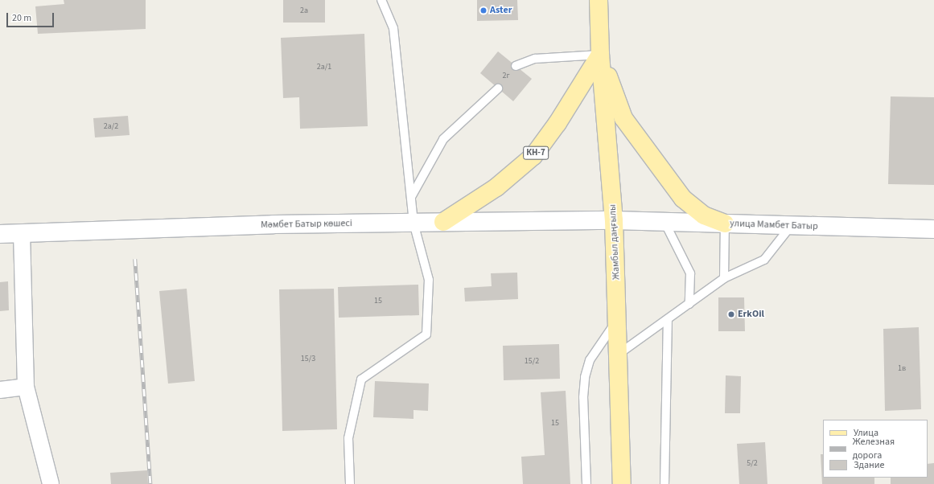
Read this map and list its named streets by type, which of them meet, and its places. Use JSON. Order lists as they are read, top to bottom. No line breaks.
{"streets":{"main road":["КН-7","Мәмбет Батыр көшесі","улица Мамбет Батыр","Жамбыл даңғылы"]},"crossings":[["КН-7","Мәмбет Батыр көшесі"],["КН-7","Жамбыл даңғылы"],["Мәмбет Батыр көшесі","улица Мамбет Батыр"],["Мәмбет Батыр көшесі","Жамбыл даңғылы"],["улица Мамбет Батыр","Жамбыл даңғылы"]],"places":["Aster","ErkOil"],"house_numbers":["2а","2а/1","2г","2а/2","15","15/3","15/2","1в","15","5/2"],"legend":["Улица","Железная дорога","Здание"],"scale_bar":"20 m"}
